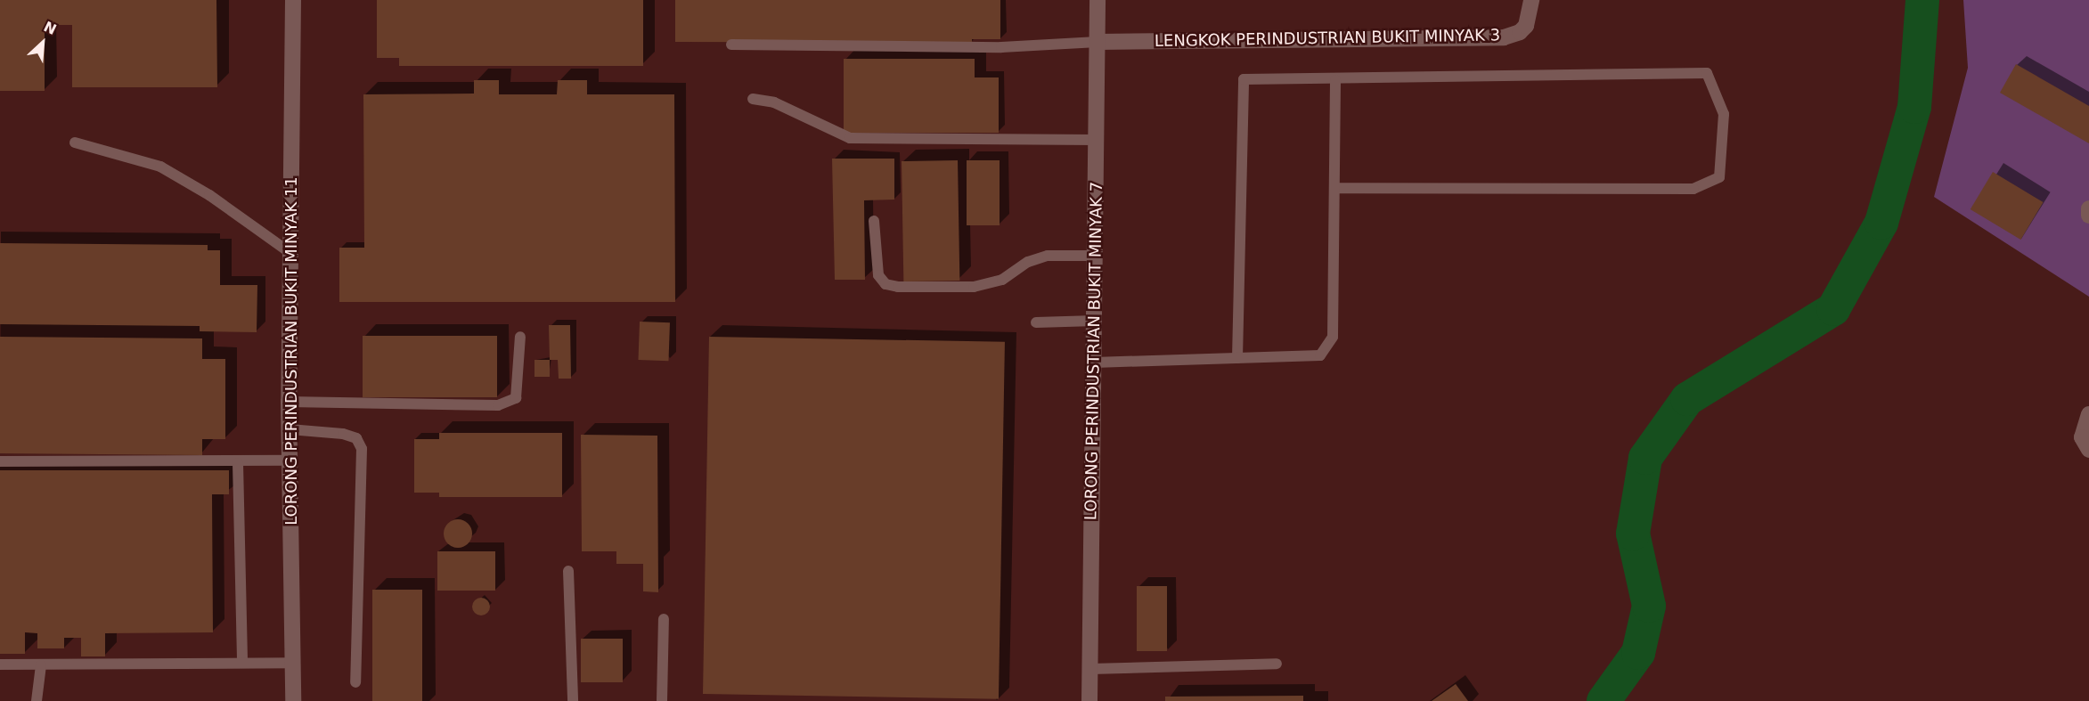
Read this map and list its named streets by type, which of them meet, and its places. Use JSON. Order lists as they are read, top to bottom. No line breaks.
{"streets":{"street":["LENGKOK PERINDUSTRIAN BUKIT MINYAK 3","LORONG PERINDUSTRIAN BUKIT MINYAK 11","LORONG PERINDUSTRIAN BUKIT MINYAK 7"]},"crossings":[["LENGKOK PERINDUSTRIAN BUKIT MINYAK 3","LORONG PERINDUSTRIAN BUKIT MINYAK 7"]],"north":"top right"}
